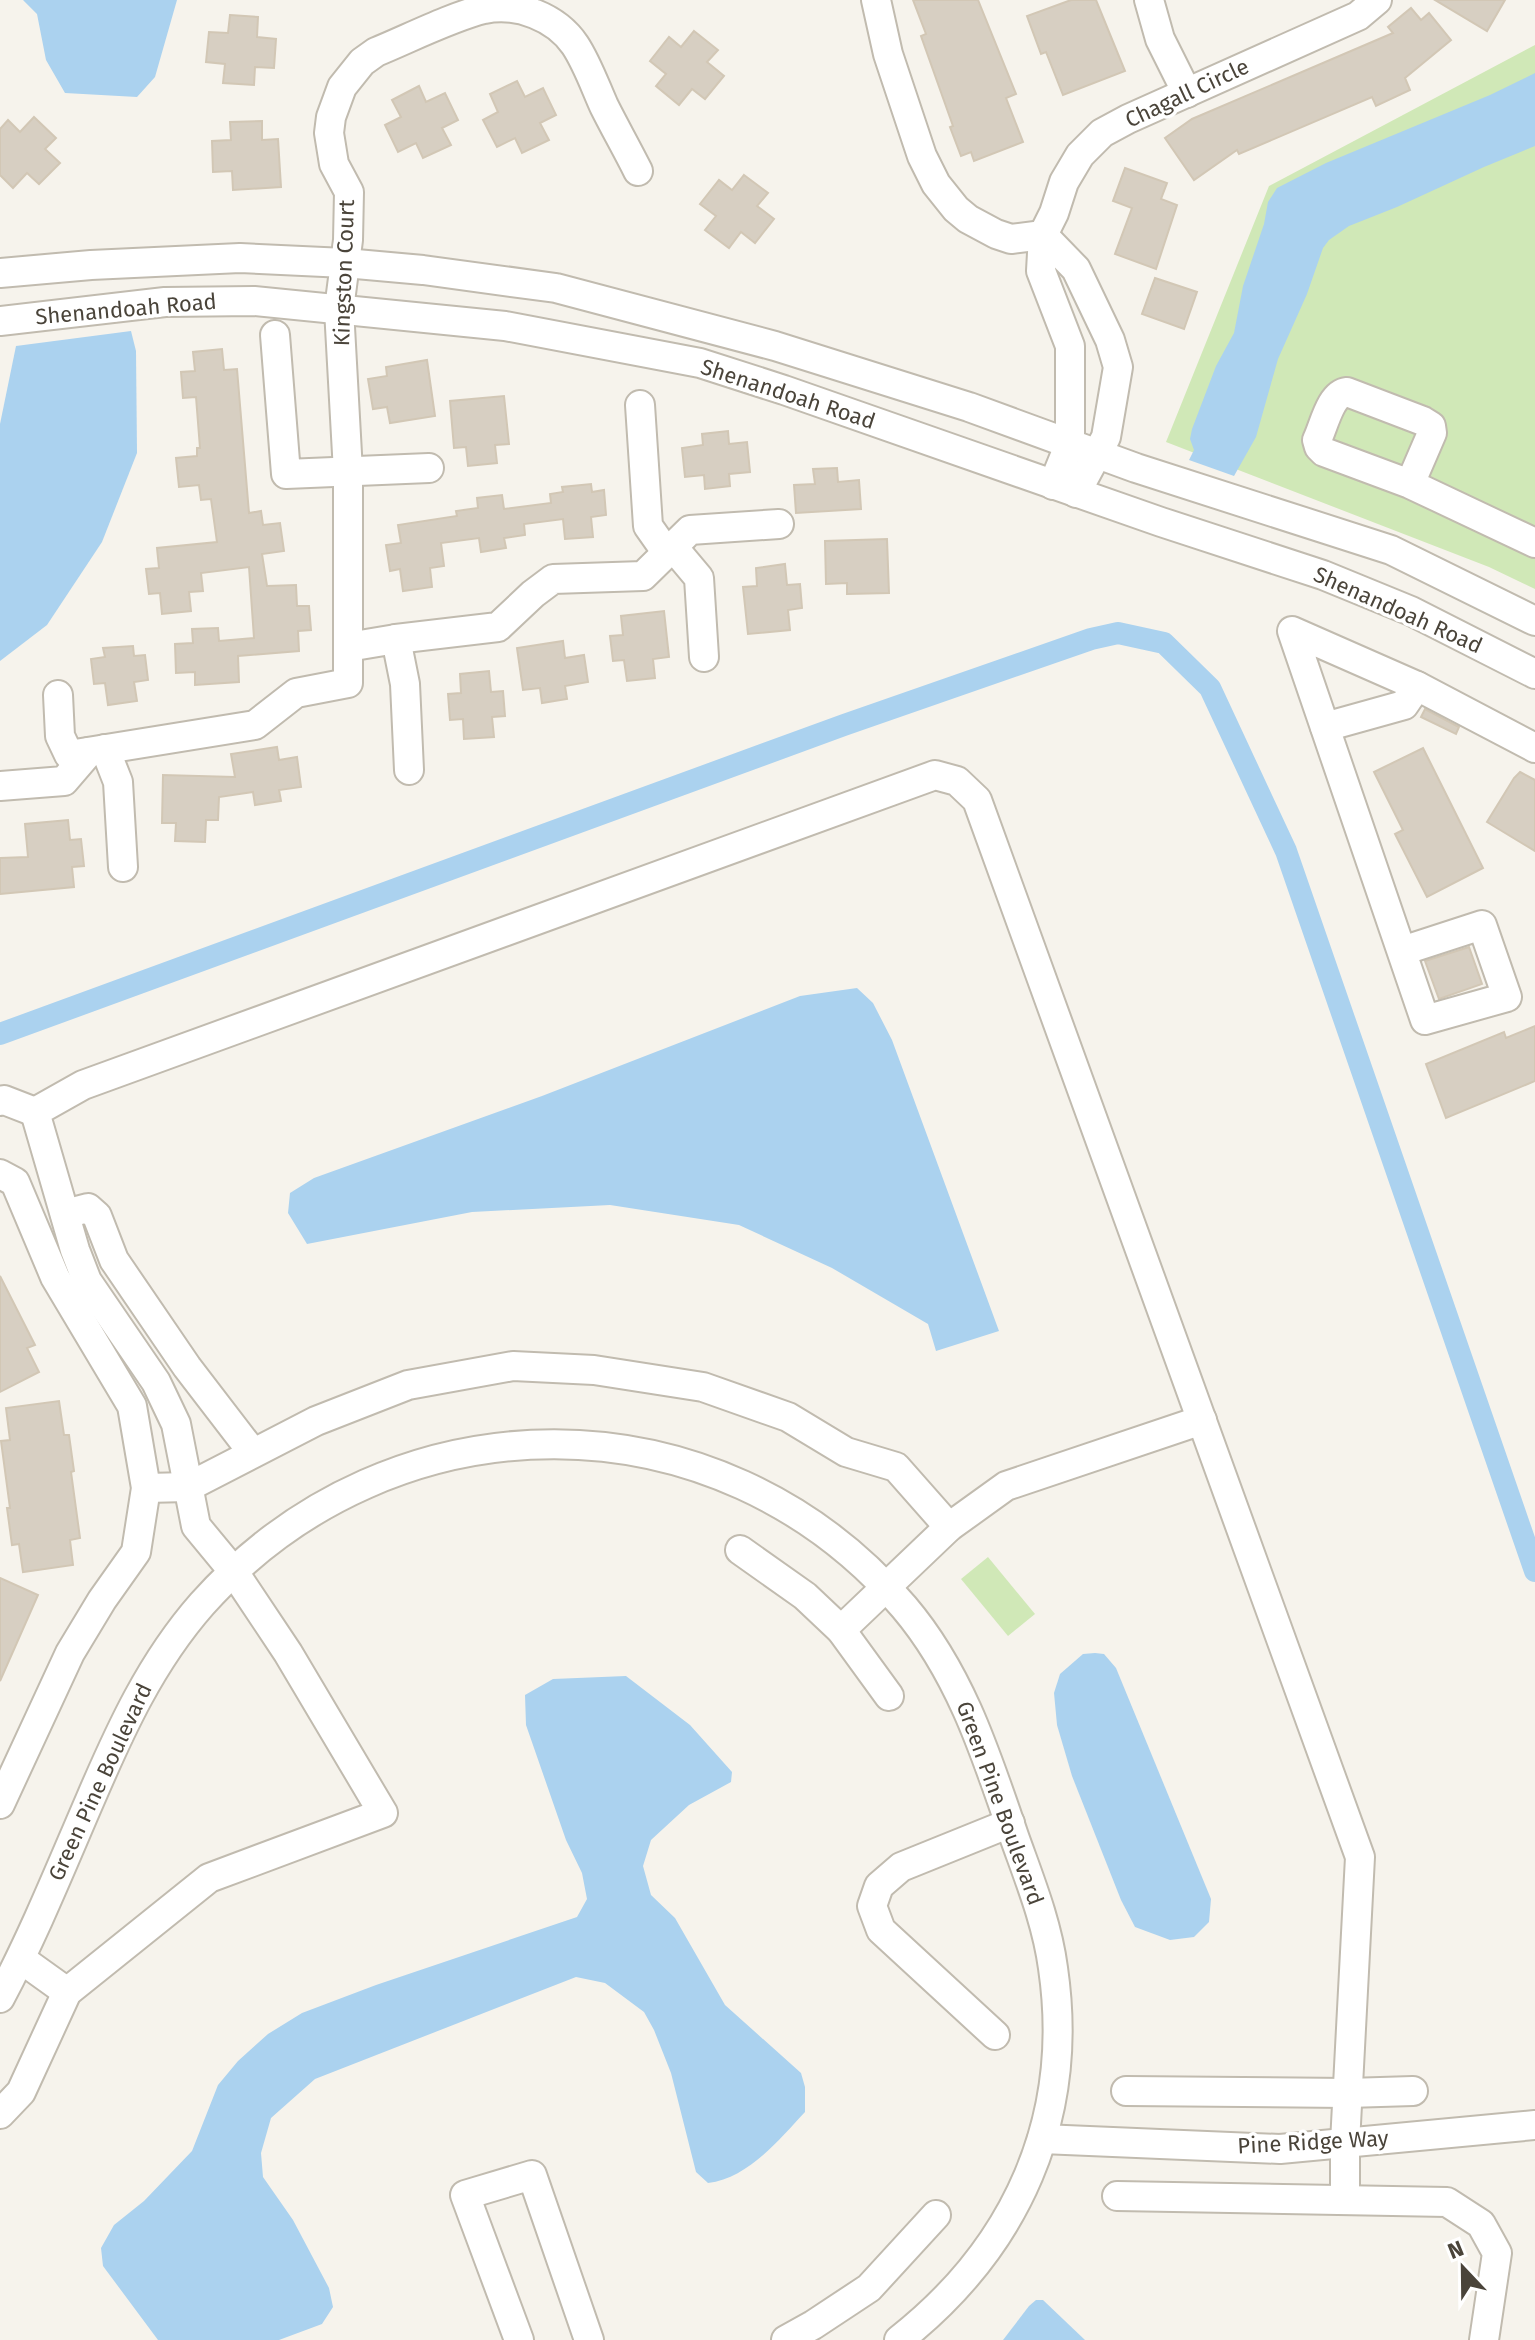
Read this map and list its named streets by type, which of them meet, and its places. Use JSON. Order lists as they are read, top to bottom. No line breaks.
{"streets":{"street":["Chagall Circle","Kingston Court","Shenandoah Road","Green Pine Boulevard","Pine Ridge Way"]},"crossings":[["Chagall Circle","Shenandoah Road"],["Kingston Court","Shenandoah Road"],["Green Pine Boulevard","Pine Ridge Way"]],"north":"top"}
